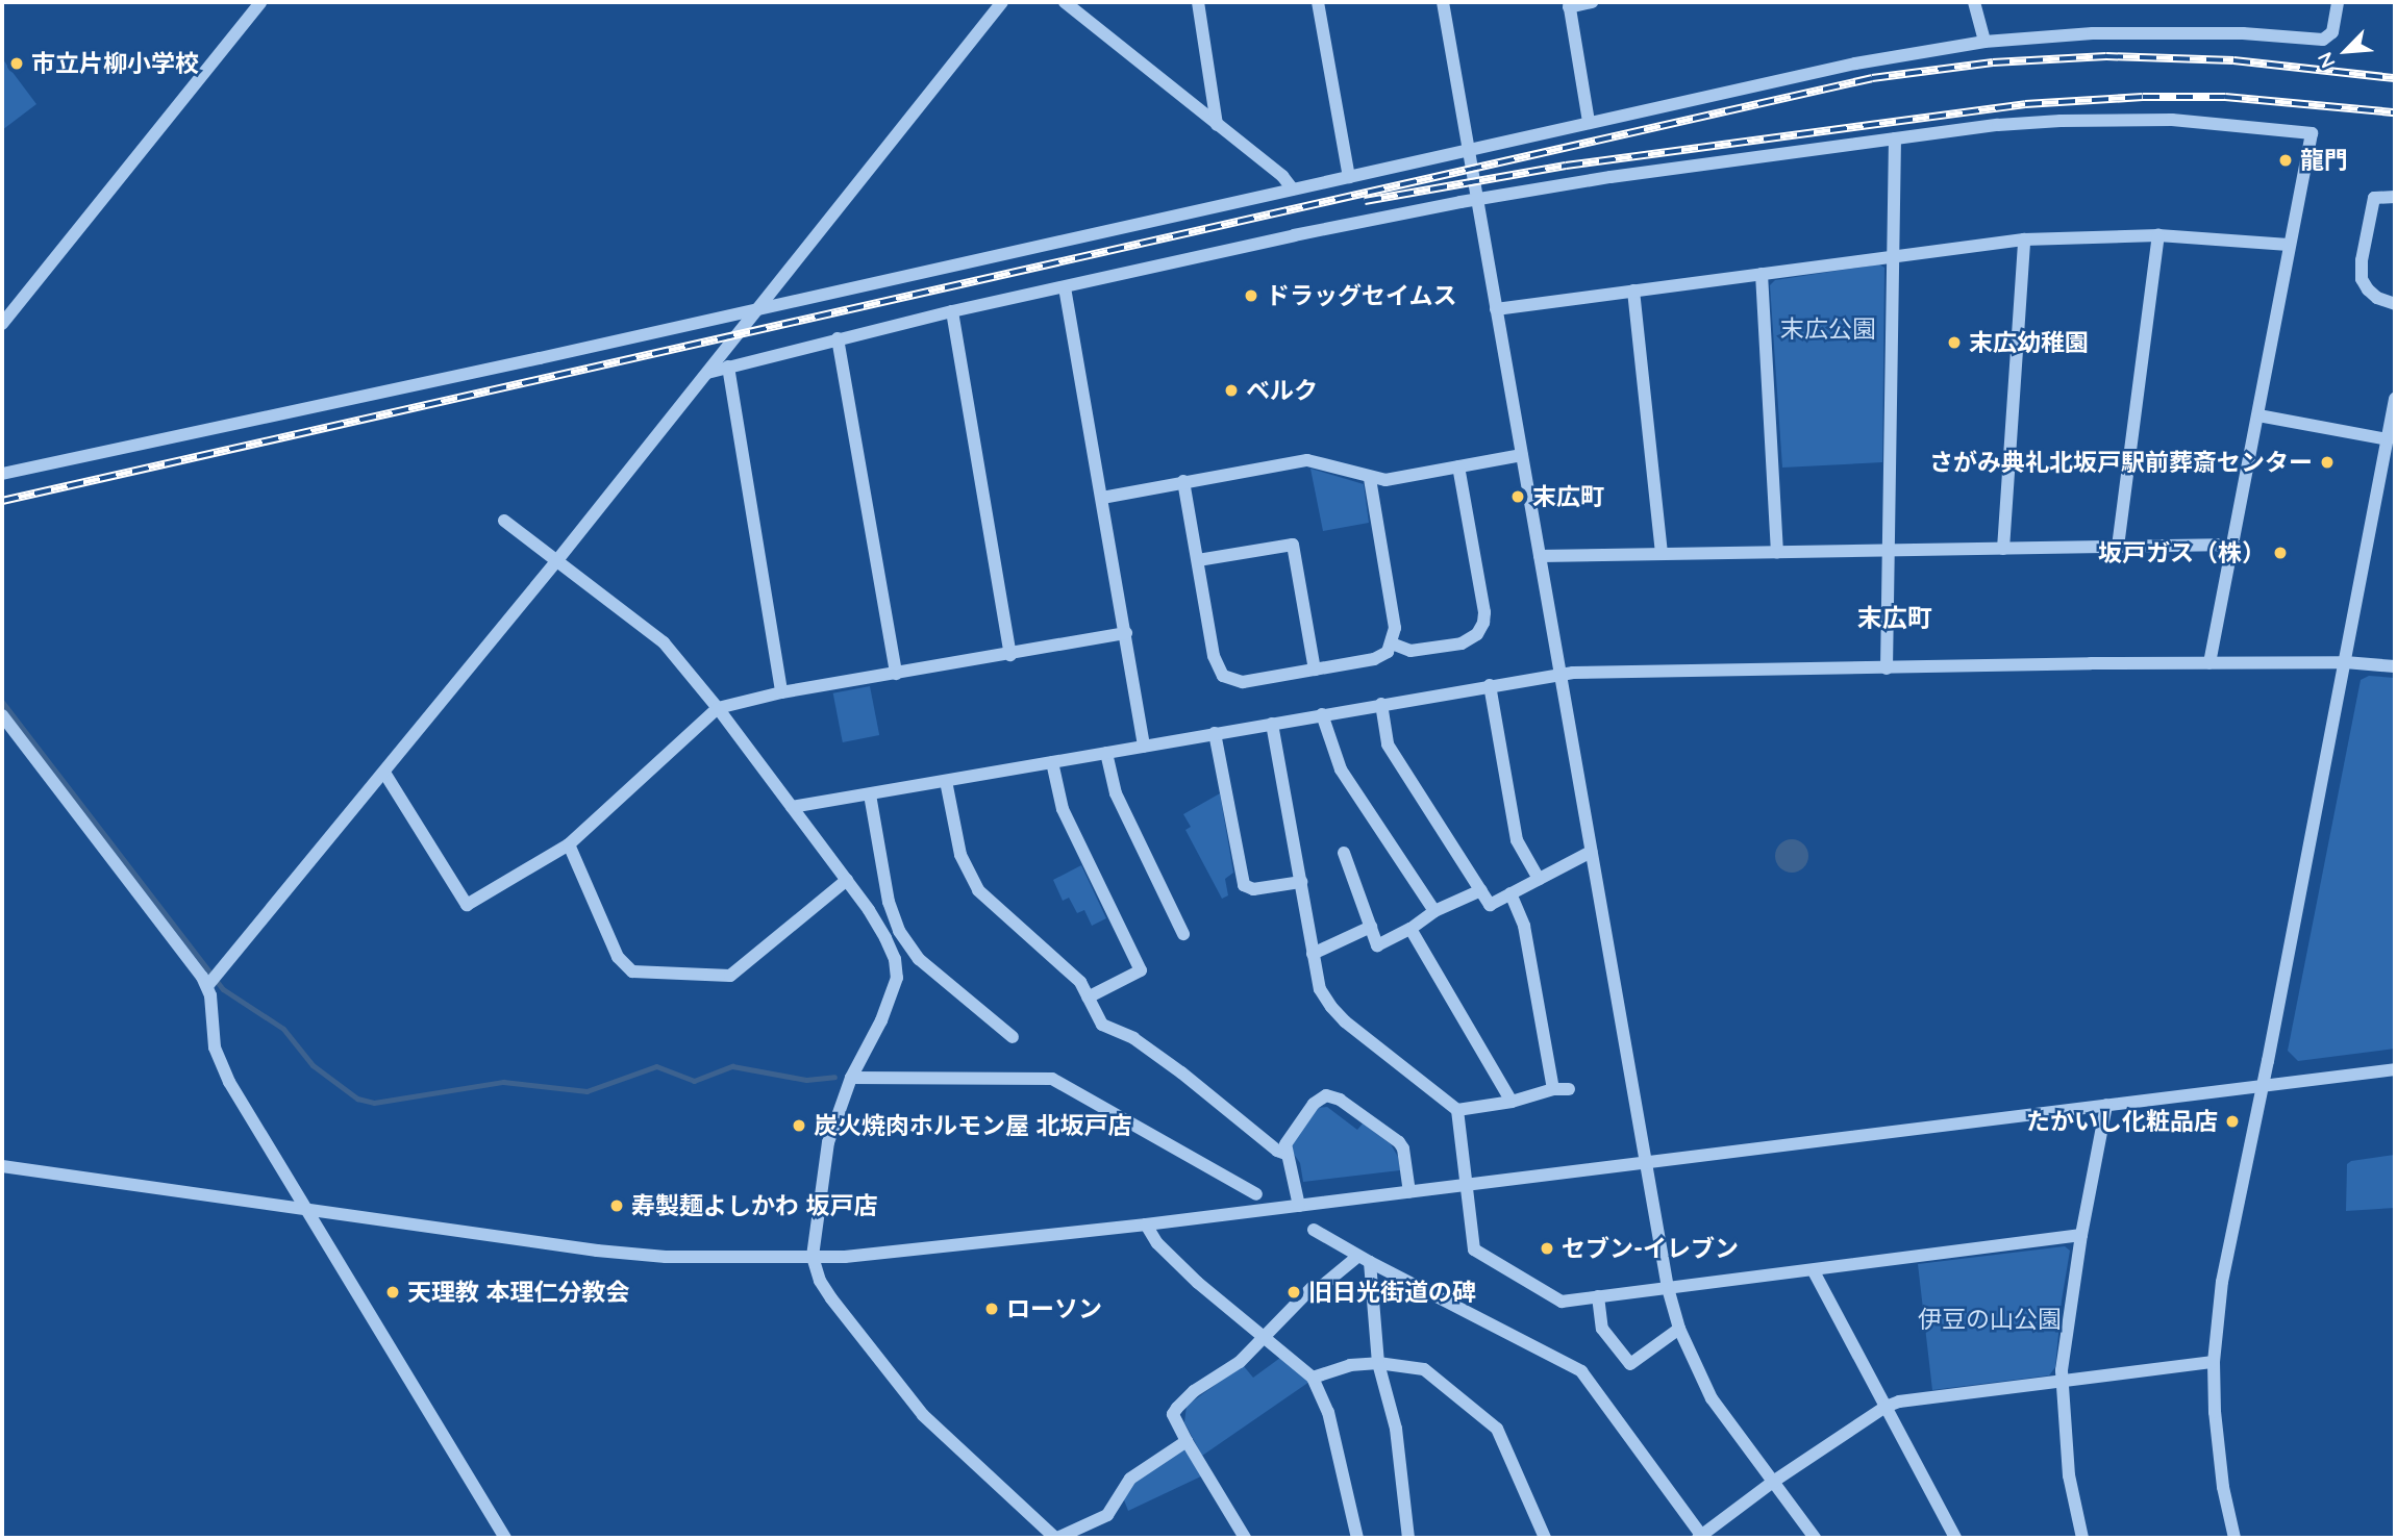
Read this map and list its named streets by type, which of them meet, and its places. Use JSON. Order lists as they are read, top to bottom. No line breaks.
{"districts":["末広町"],"parks":["末広公園","伊豆の山公園"],"places":["市立片柳小学校","龍門","ドラッグセイムス","末広幼稚園","ベルク","さがみ典礼北坂戸駅前葬斎センター","末広町","坂戸ガス（株）","たかいし化粧品店","炭火焼肉ホルモン屋 北坂戸店","寿製麺よしかわ 坂戸店","セブン-イレブン","天理教 本理仁分教会","旧日光街道の碑","ローソン"],"north":"bottom left"}
